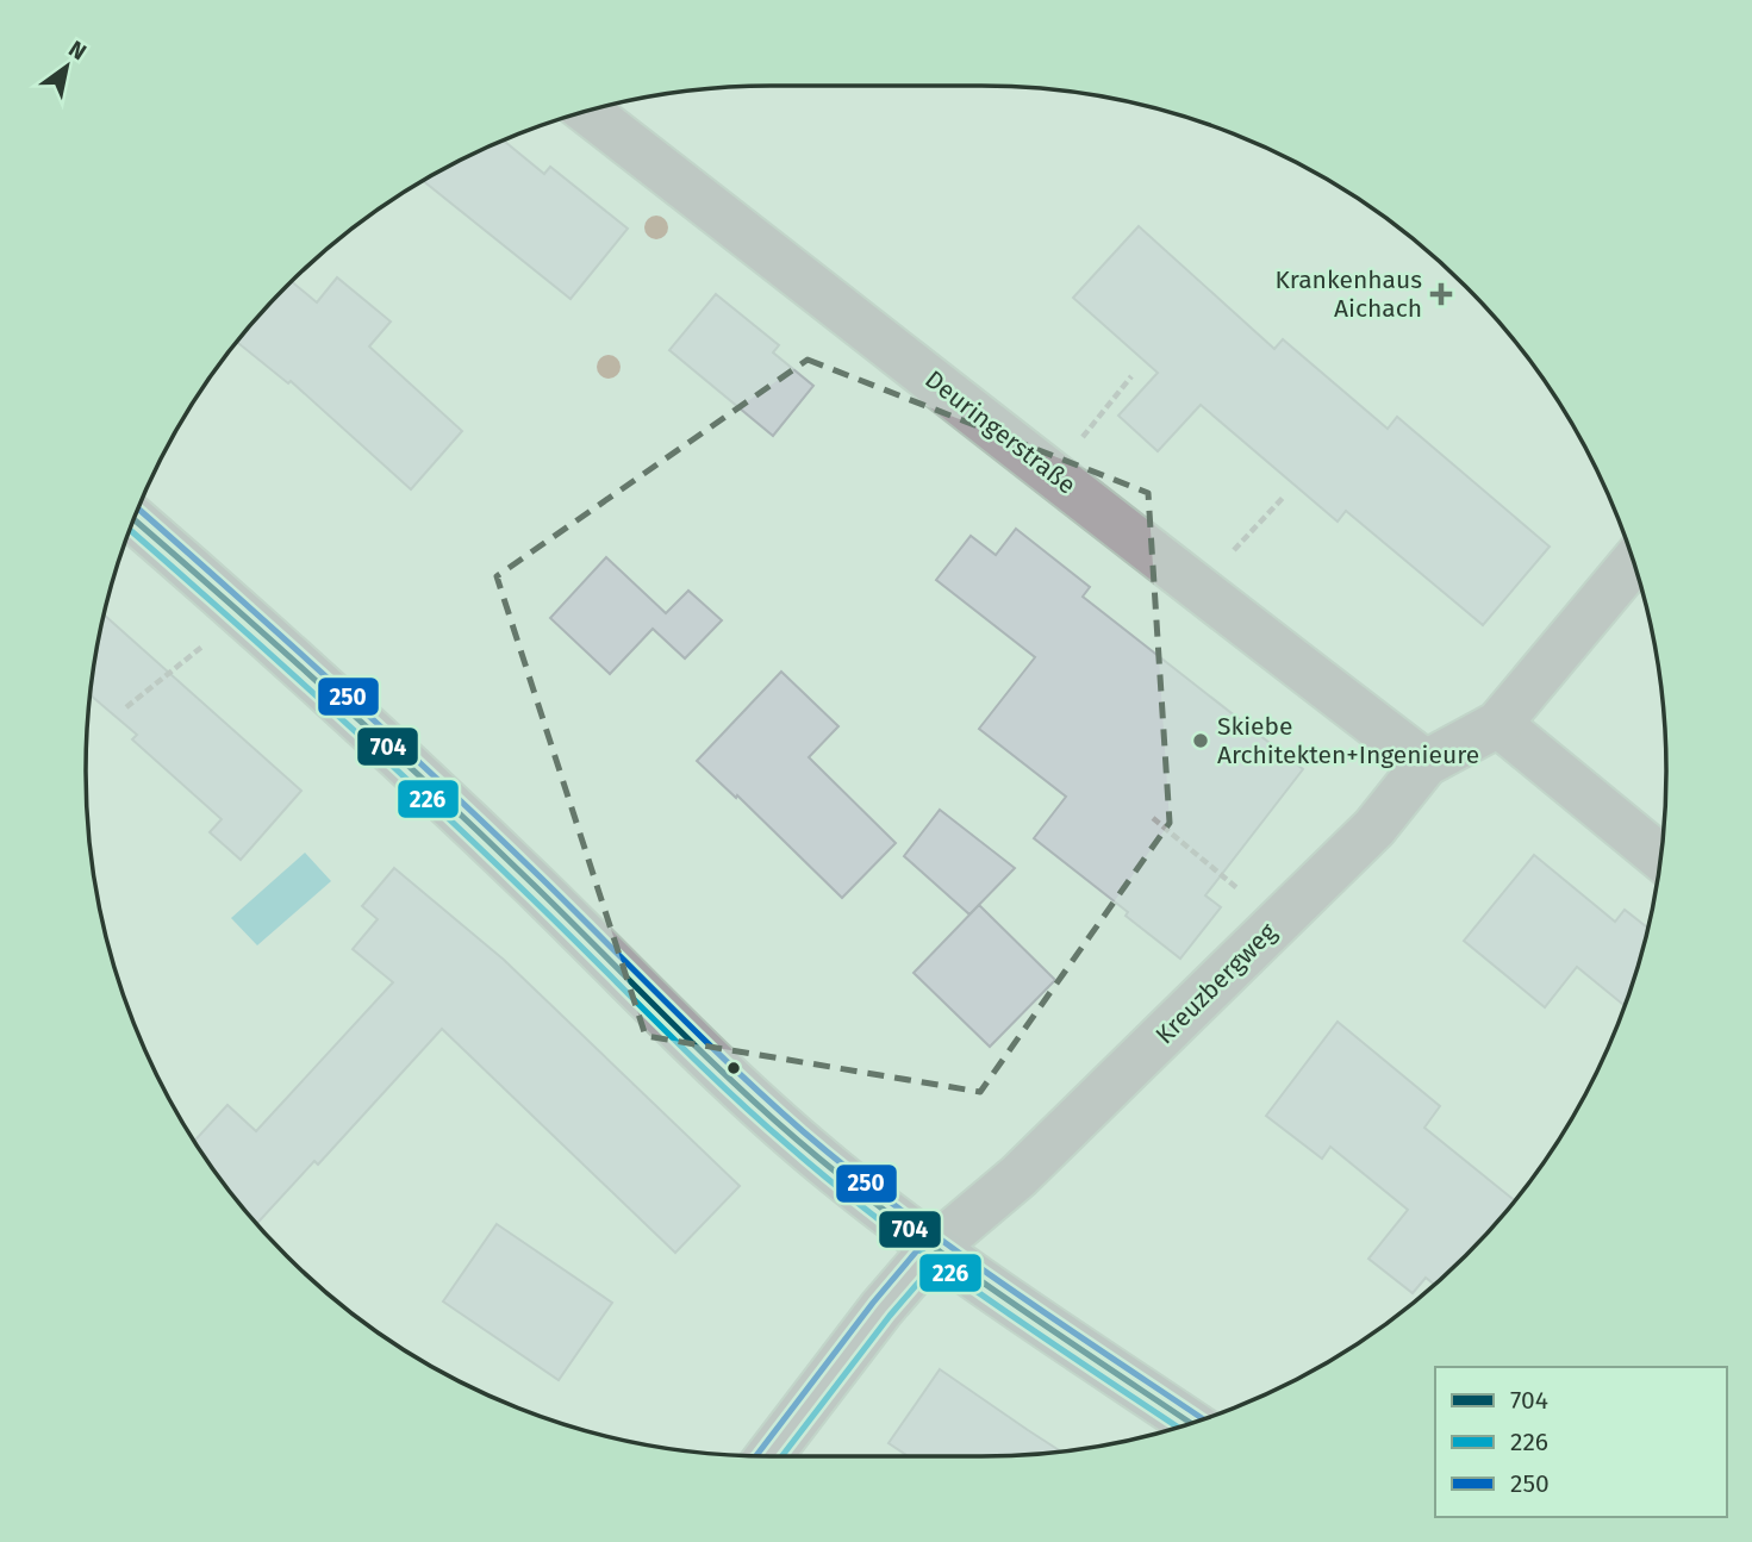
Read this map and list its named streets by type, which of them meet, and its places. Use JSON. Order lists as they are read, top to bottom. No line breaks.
{"streets":{"street":["Deuringerstraße","Kreuzbergweg"]},"crossings":[["Deuringerstraße","Kreuzbergweg"]],"places":{"health":["Krankenhaus Aichach"],"other":["Skiebe Architekten+Ingenieure"]},"lines":["transit line 250","transit line 704","transit line 226"],"legend":["704","226","250"],"north":"top right"}
